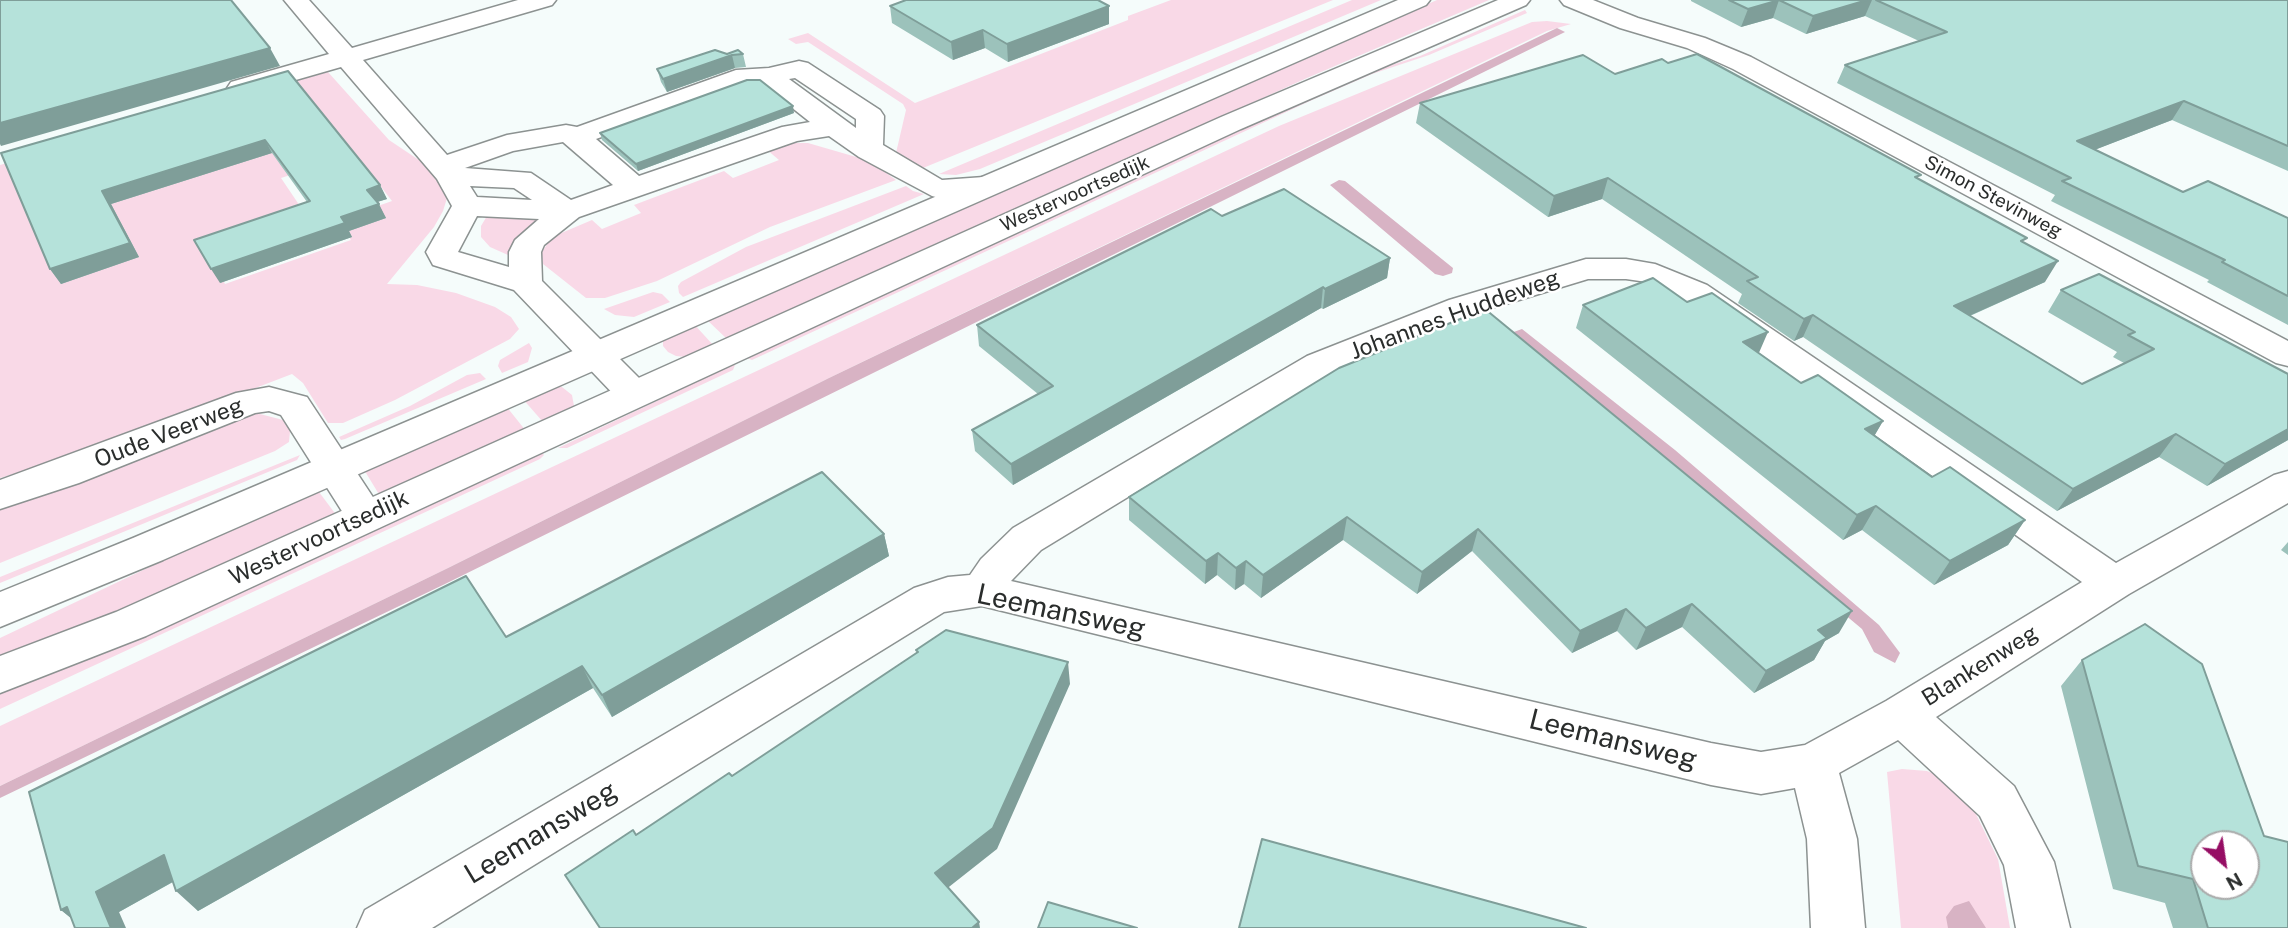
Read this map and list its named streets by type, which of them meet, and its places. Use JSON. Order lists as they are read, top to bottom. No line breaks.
{"streets":{"street":["Westervoortsedijk","Simon Stevinweg","Johannes Huddeweg","Oude Veerweg","Leemansweg","Blankenweg"]},"crossings":[["Westervoortsedijk","Oude Veerweg"],["Johannes Huddeweg","Leemansweg"],["Johannes Huddeweg","Blankenweg"],["Leemansweg","Blankenweg"]],"north":"bottom right"}
